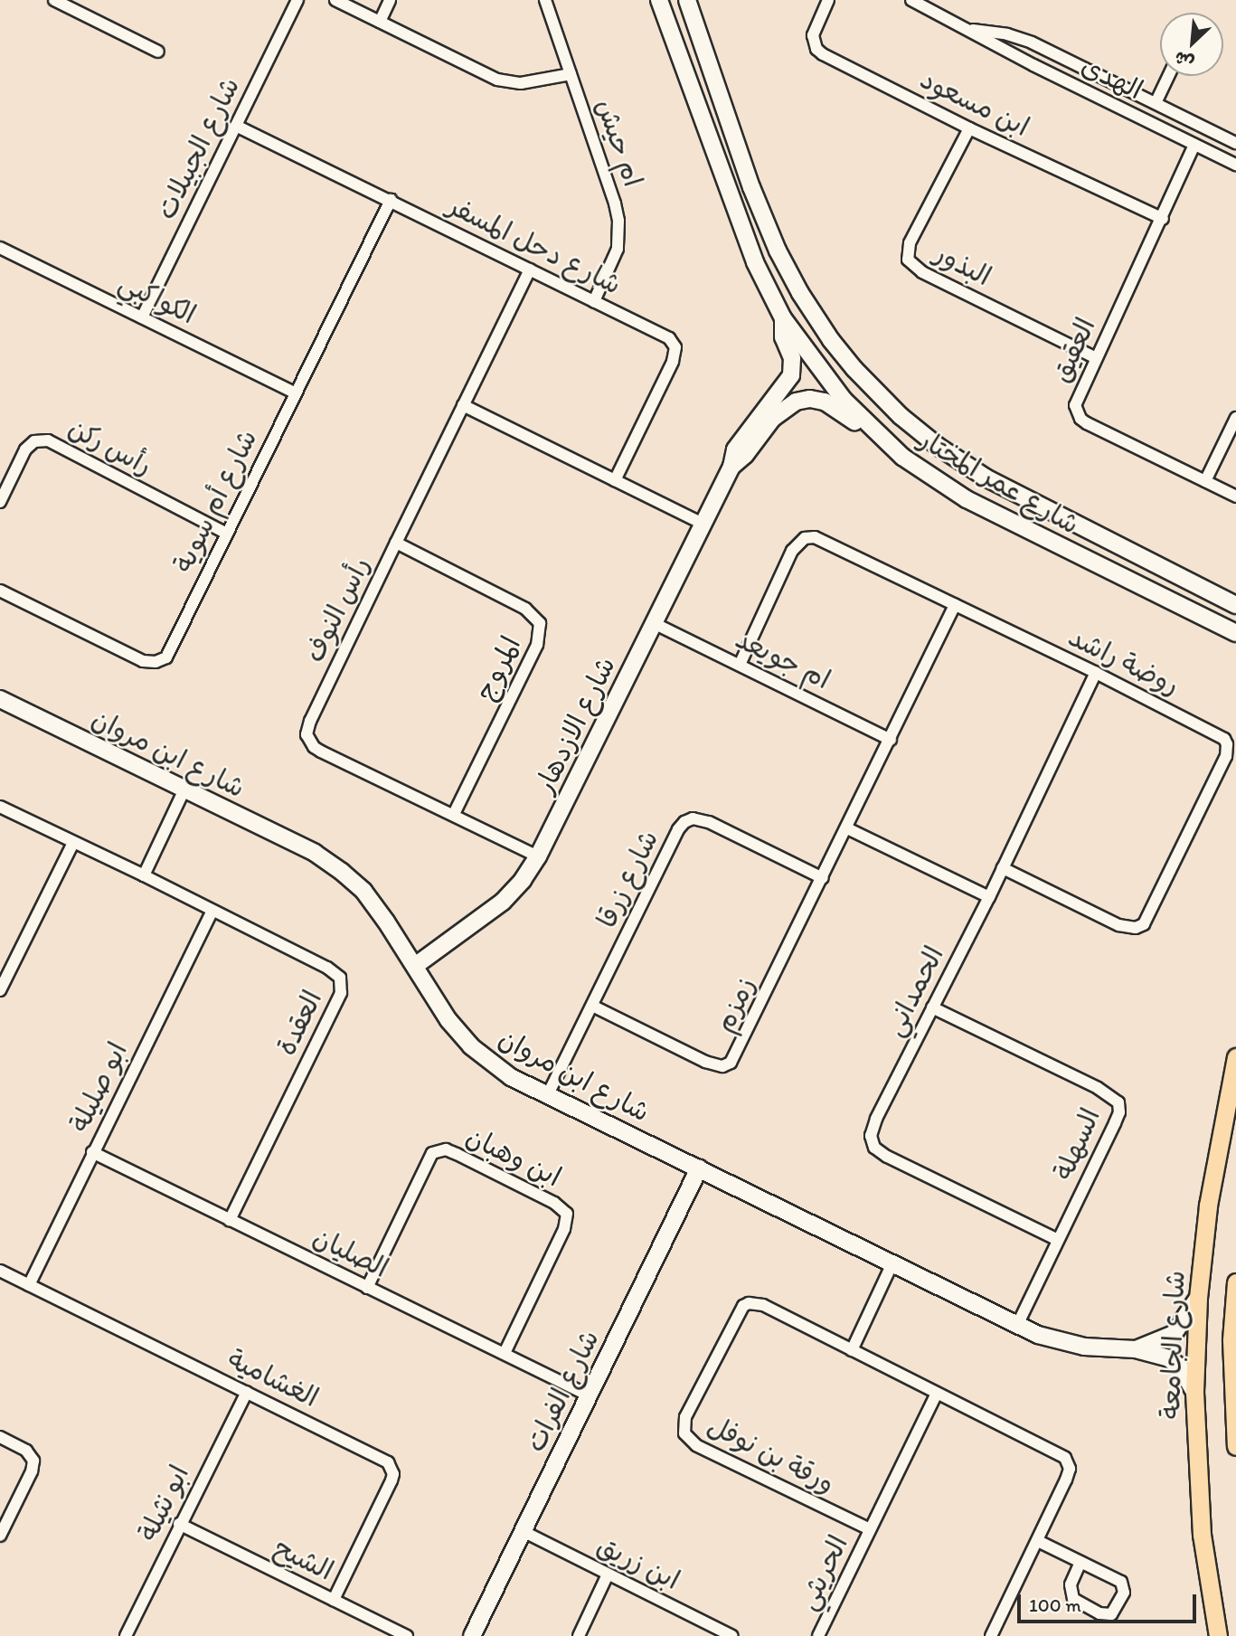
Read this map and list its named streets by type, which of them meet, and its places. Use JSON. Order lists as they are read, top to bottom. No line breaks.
{"streets":{"main road":["شارع الجامعة"],"street":["الهدى","ابن مسعود","ام حيش","شارع الجبيلات","شارع دحل المسفر","البذور","الكواكبي","العقيق","رأس ركن","شارع عمر المختار","شارع أم سوية","رأس النوف","ام جويعد","روضة راشد","المروج","شارع الازدهار","شارع ابن مروان","شارع زرقا","الحمداني","زمزم","العقدة","ابو صليلة","السهلة","ابن وهبان","الصليان","الغشامية","شارع الفرات","ورقة بن نوفل","ابو نثيلة","الشيح","ابن زريق","الحريثي"]},"crossings":[["الهدى","العقيق"],["ابن مسعود","البذور"],["ابن مسعود","العقيق"],["ام حيش","شارع دحل المسفر"],["شارع الجبيلات","شارع دحل المسفر"],["شارع الجبيلات","الكواكبي"],["شارع دحل المسفر","شارع أم سوية"],["شارع دحل المسفر","رأس النوف"],["البذور","العقيق"],["الكواكبي","شارع أم سوية"],["رأس ركن","شارع أم سوية"],["شارع عمر المختار","شارع الازدهار"],["رأس النوف","المروج"],["رأس النوف","شارع الازدهار"],["ام جويعد","روضة راشد"],["ام جويعد","شارع الازدهار"],["ام جويعد","زمزم"],["روضة راشد","الحمداني"],["روضة راشد","زمزم"],["شارع الازدهار","شارع ابن مروان"],["شارع ابن مروان","شارع زرقا"],["شارع ابن مروان","السهلة"],["شارع ابن مروان","شارع الجامعة"],["شارع ابن مروان","شارع الفرات"],["شارع زرقا","زمزم"],["الحمداني","السهلة"],["العقدة","ابو صليلة"],["العقدة","الصليان"],["ابو صليلة","الصليان"],["ابو صليلة","الغشامية"],["ابن وهبان","الصليان"],["الصليان","شارع الفرات"],["الغشامية","ابو نثيلة"],["الغشامية","الشيح"],["شارع الفرات","ابن زريق"],["ورقة بن نوفل","الحريثي"],["ابو نثيلة","الشيح"]],"scale_bar":"100 m","north":"bottom left"}
